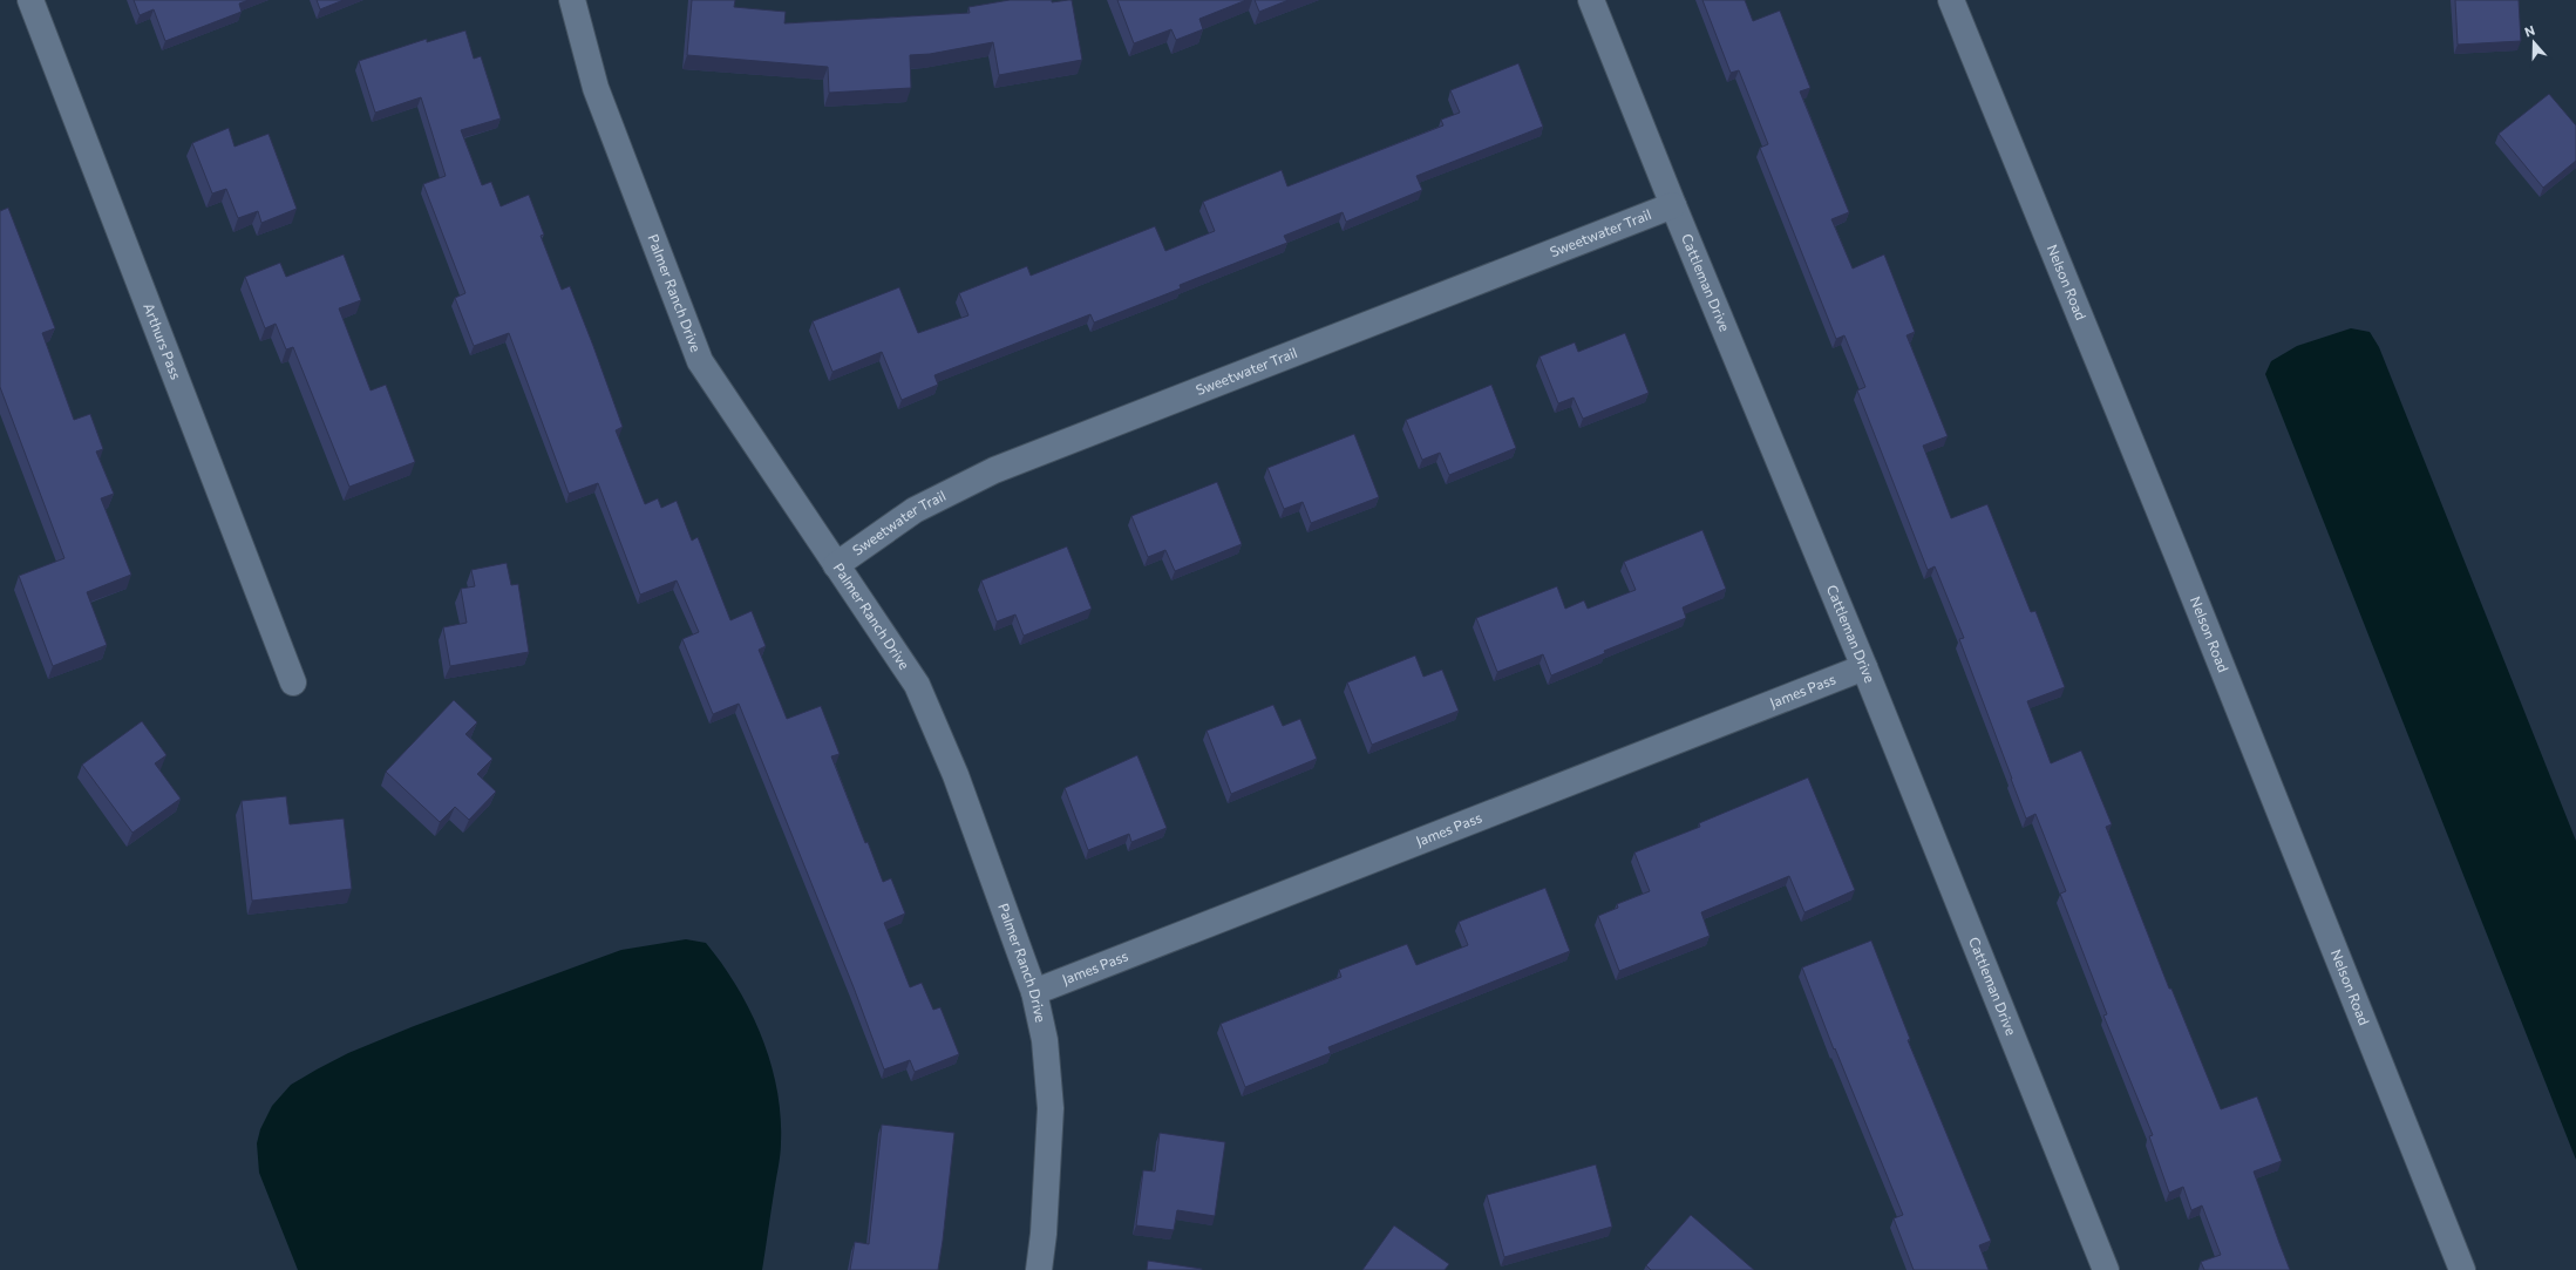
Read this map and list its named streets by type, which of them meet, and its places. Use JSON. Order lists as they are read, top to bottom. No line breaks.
{"streets":{"street":["Sweetwater Trail","Nelson Road","Cattleman Drive","Palmer Ranch Drive","Arthurs Pass","James Pass"]},"crossings":[["Sweetwater Trail","Cattleman Drive"],["Sweetwater Trail","Palmer Ranch Drive"],["Cattleman Drive","James Pass"],["Palmer Ranch Drive","James Pass"]],"north":"top"}
